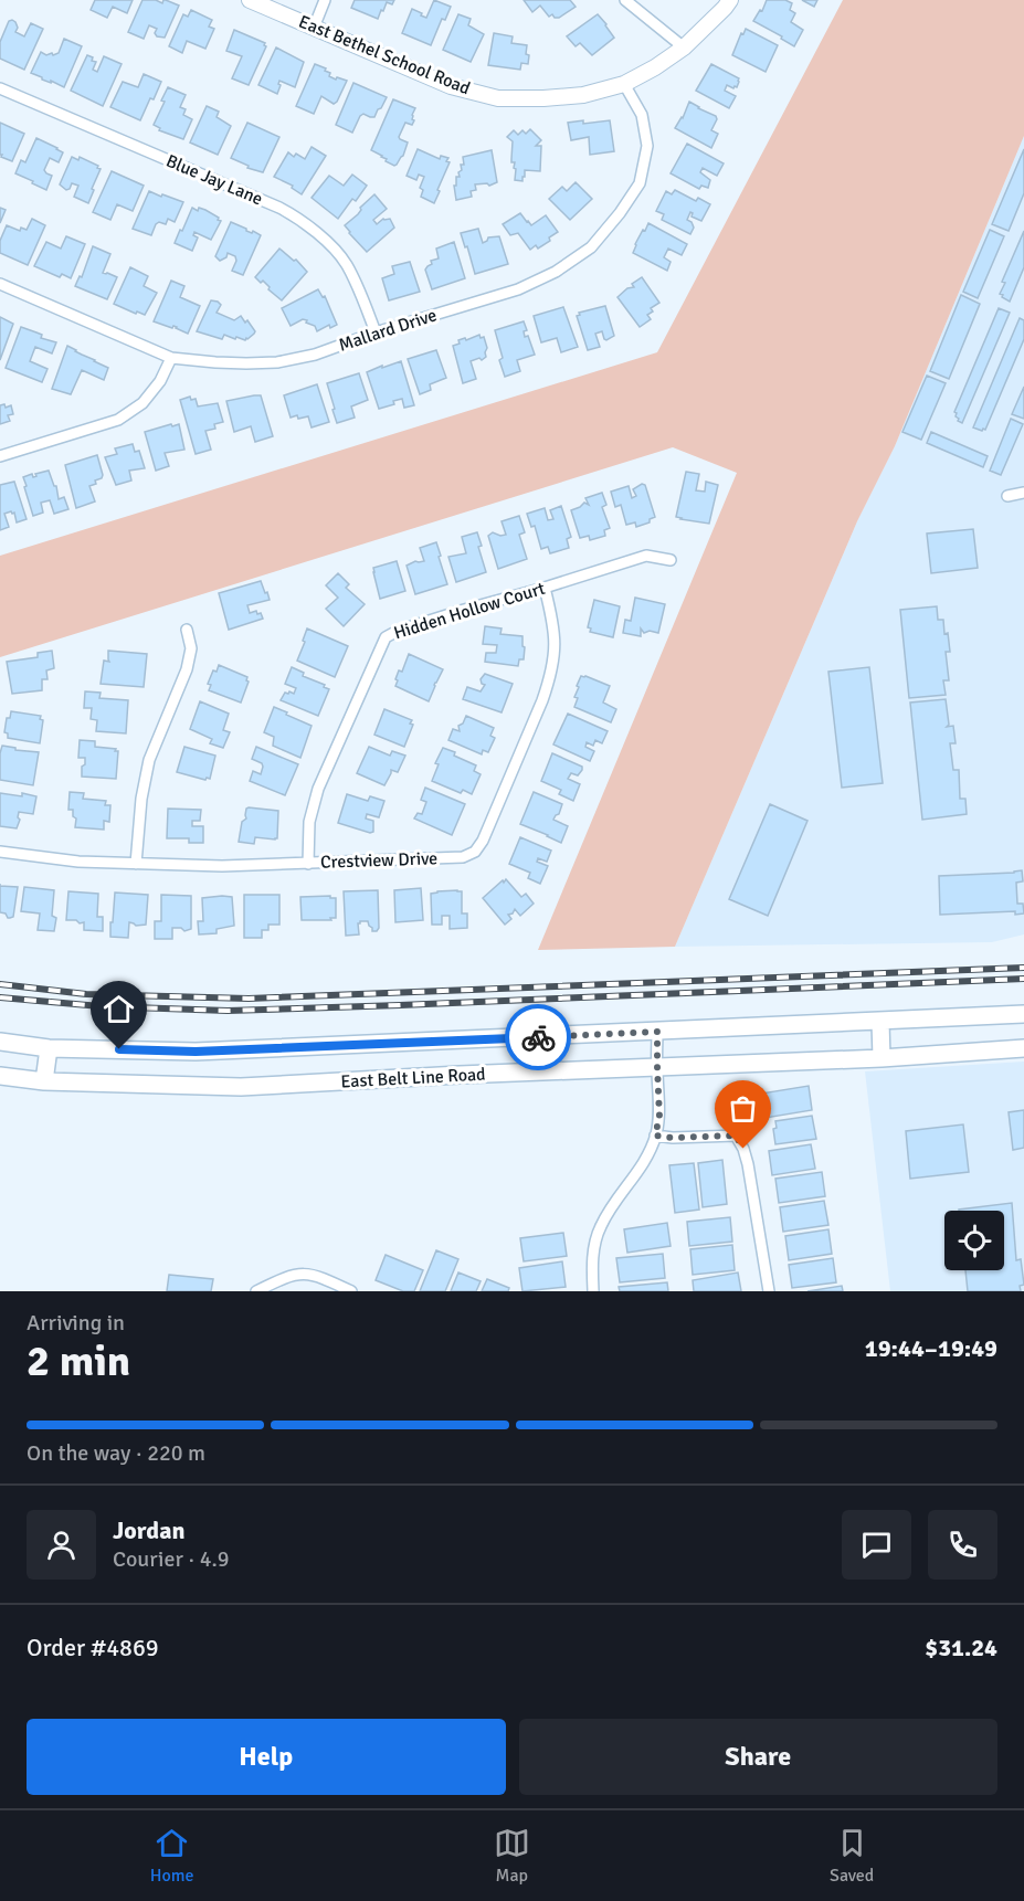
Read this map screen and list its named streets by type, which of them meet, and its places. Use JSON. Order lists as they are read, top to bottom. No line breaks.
{"streets":{"main road":["East Belt Line Road"],"street":["East Bethel School Road","Blue Jay Lane","Mallard Drive","Hidden Hollow Court","Crestview Drive"]},"crossings":[["East Bethel School Road","Mallard Drive"],["Blue Jay Lane","Mallard Drive"],["Hidden Hollow Court","Crestview Drive"]],"page":{"heading":["2 min","Arriving in","19:44–19:49"],"panel":["Jordan","Courier · 4.9","Order #4869","$31.24"],"bar":"On the way · 220 m","buttons":["Help","Share"],"tabs":["Home","Map","Saved"]}}
